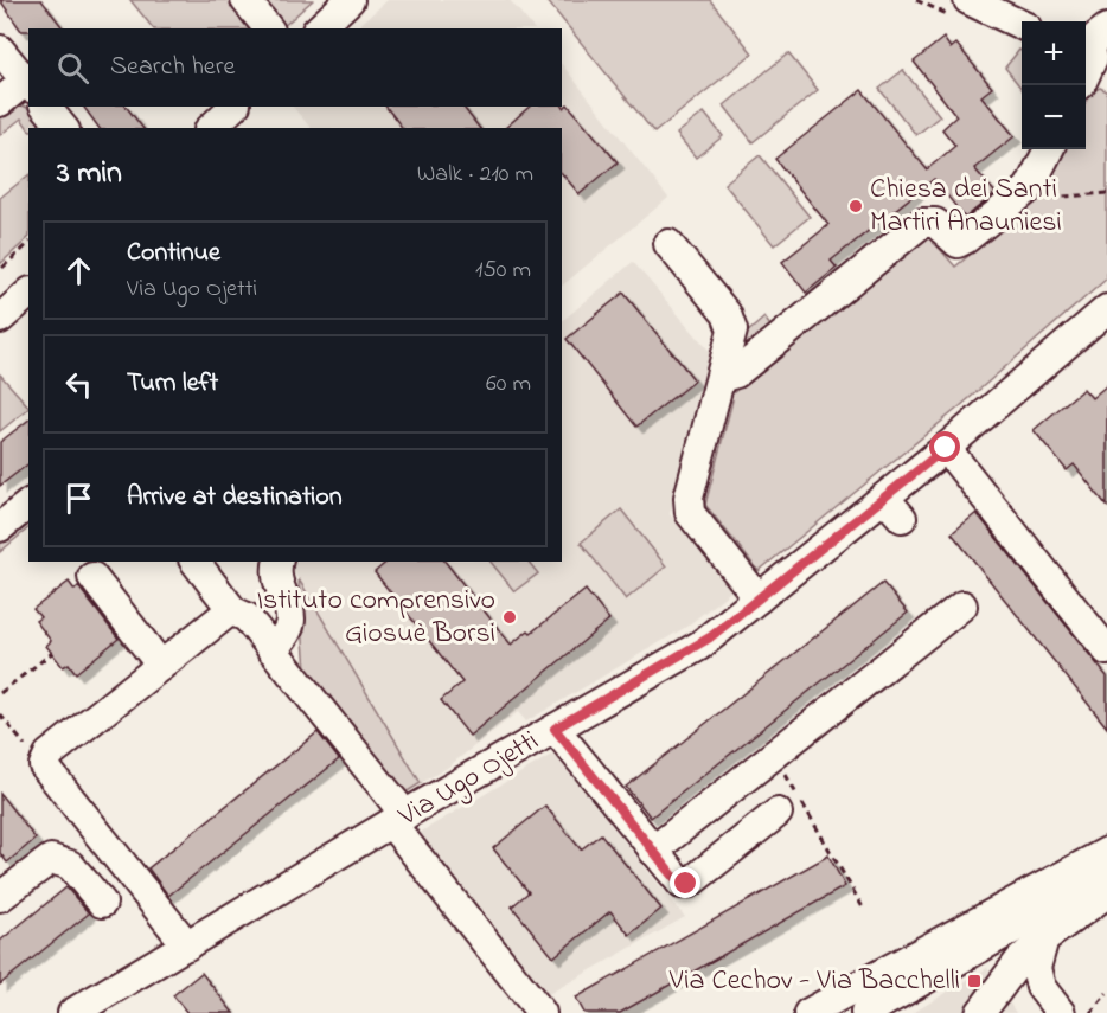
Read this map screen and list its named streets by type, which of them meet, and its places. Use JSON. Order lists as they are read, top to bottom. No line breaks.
{"streets":{"street":["Via Ugo Ojetti"]},"places":{"other":["Chiesa dei Santi Martiri Anauniesi","Istituto comprensivo Giosuè Borsi"],"transit":["Via Cechov - Via Bacchelli"]},"page":{"map_buttons":["+","−"],"search":"Search here","heading":["3 min","Walk · 210 m"],"list":[["Continue","Via Ugo Ojetti","150 m"],["Turn left","60 m"],"Arrive at destination"]}}
